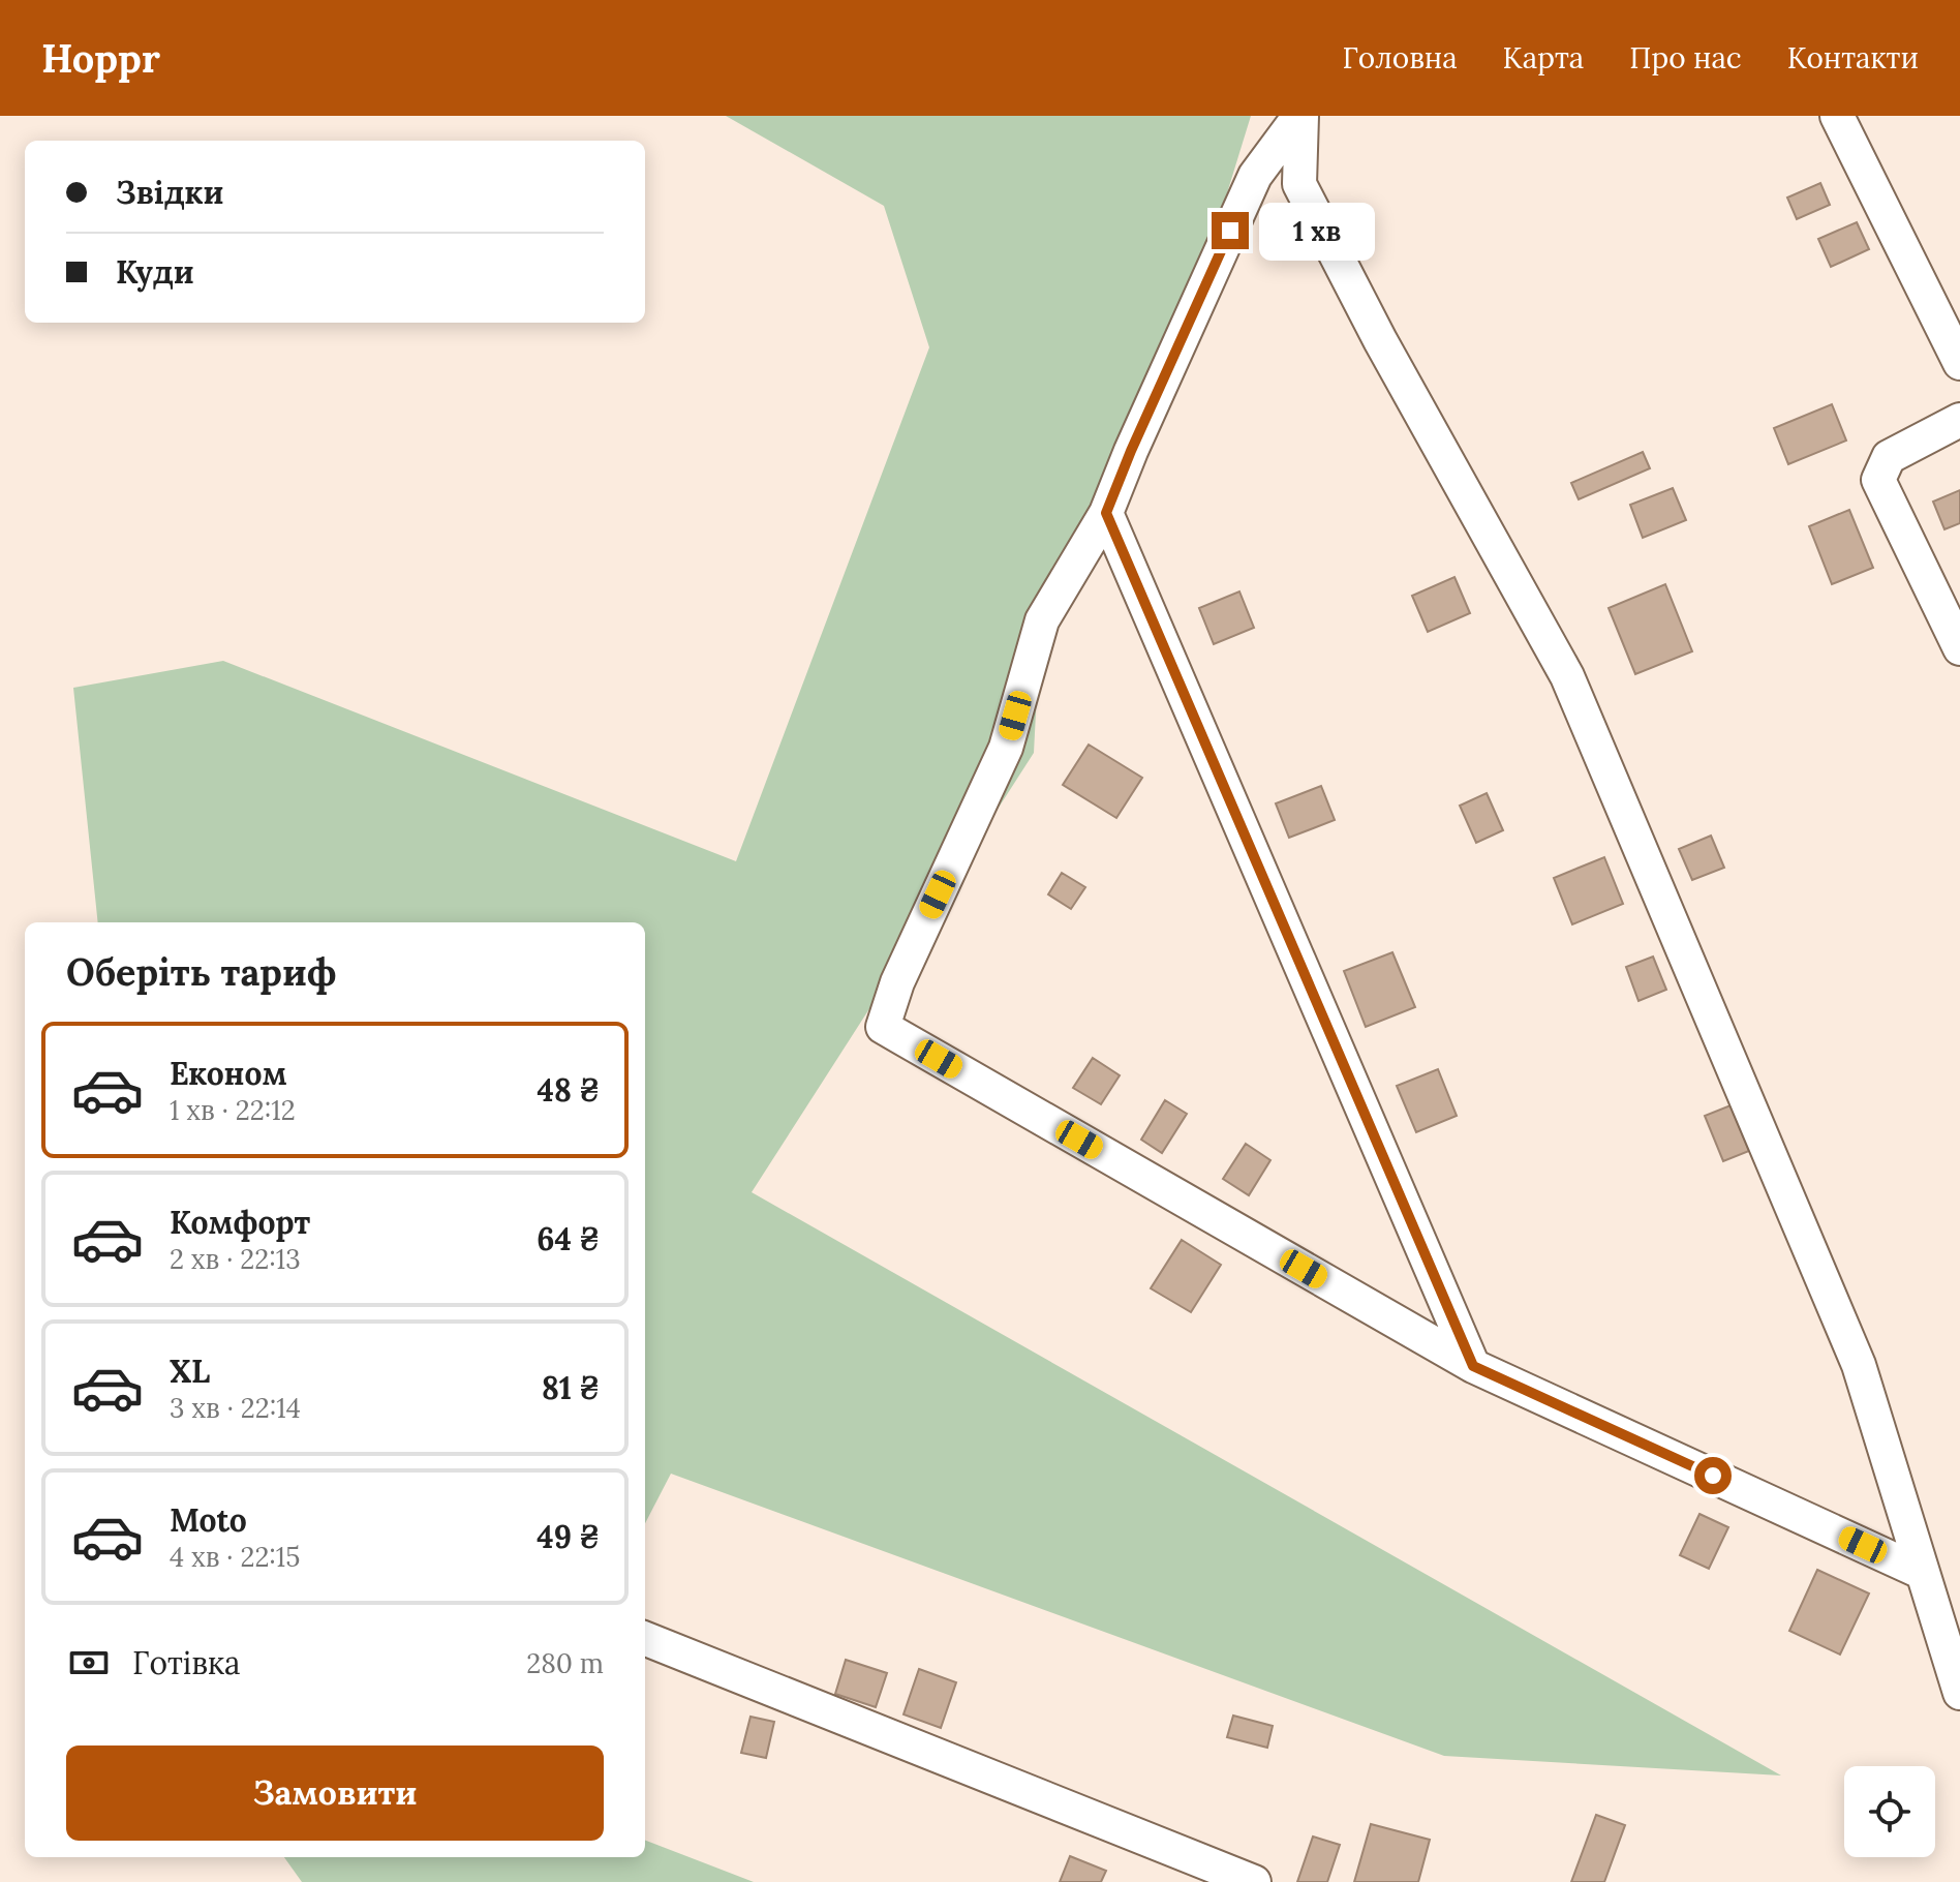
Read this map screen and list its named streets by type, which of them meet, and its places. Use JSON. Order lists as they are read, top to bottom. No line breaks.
{"page":{"header":"Hoppr","nav":["Головна","Карта","Про нас","Контакти"],"banner":["Звідки","Куди"],"bubble":"1 хв","heading":"Оберіть тариф","list":[{"name":"Економ","note":"1 хв · 22:12","value":"48 ₴"},{"name":"Комфорт","note":"2 хв · 22:13","value":"64 ₴"},{"name":"XL","note":"3 хв · 22:14","value":"81 ₴"},{"name":"Moto","note":"4 хв · 22:15","value":"49 ₴"}],"pay":["Готівка","280 m"],"buttons":"Замовити"}}
